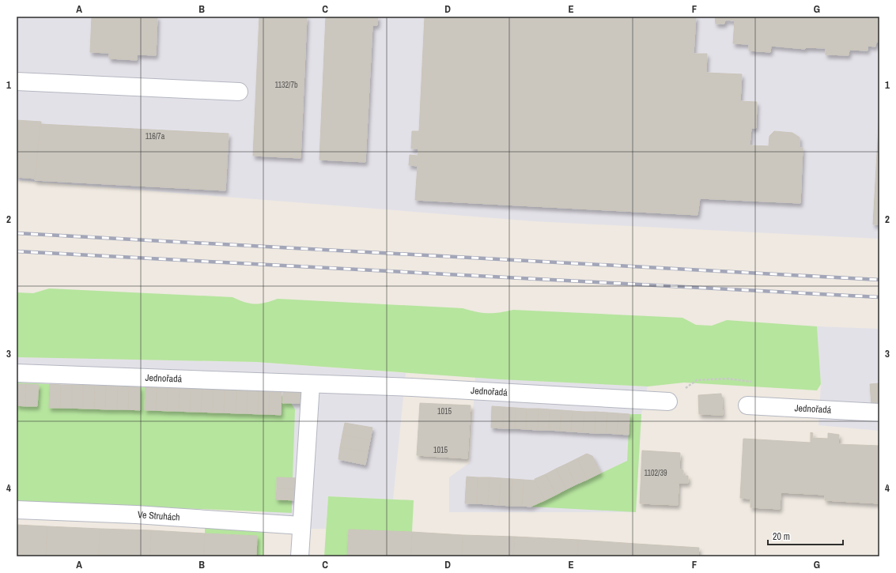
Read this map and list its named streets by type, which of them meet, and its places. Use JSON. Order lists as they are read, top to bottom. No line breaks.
{"streets":{"street":["Jednořadá","Ve Struhách"]},"house_numbers":["1132/7b","116/7a","1015","1015","1102/39"],"scale_bar":"20 m","grid":{"columns":["A","B","C","D","E","F","G"],"rows":["1","2","3","4"]}}
